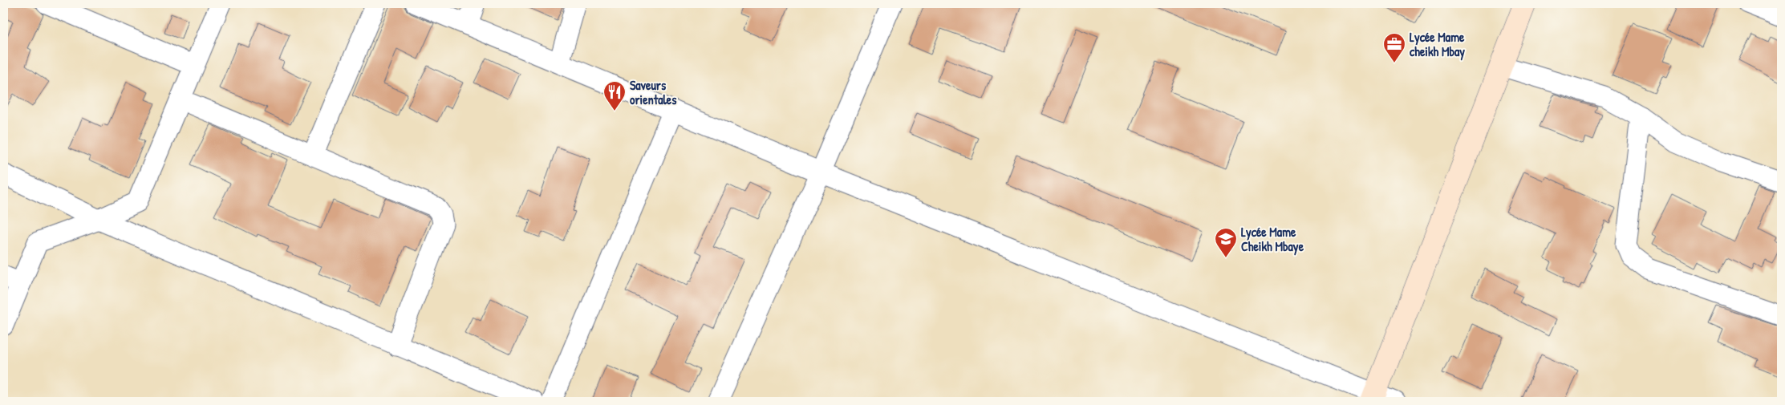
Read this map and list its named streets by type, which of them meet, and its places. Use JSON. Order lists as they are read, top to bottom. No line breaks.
{"places":{"office":["Lycée Mame cheikh Mbay"],"restaurant":["Saveurs orientales"],"school or university":["Lycée Mame Cheikh Mbaye"]}}
